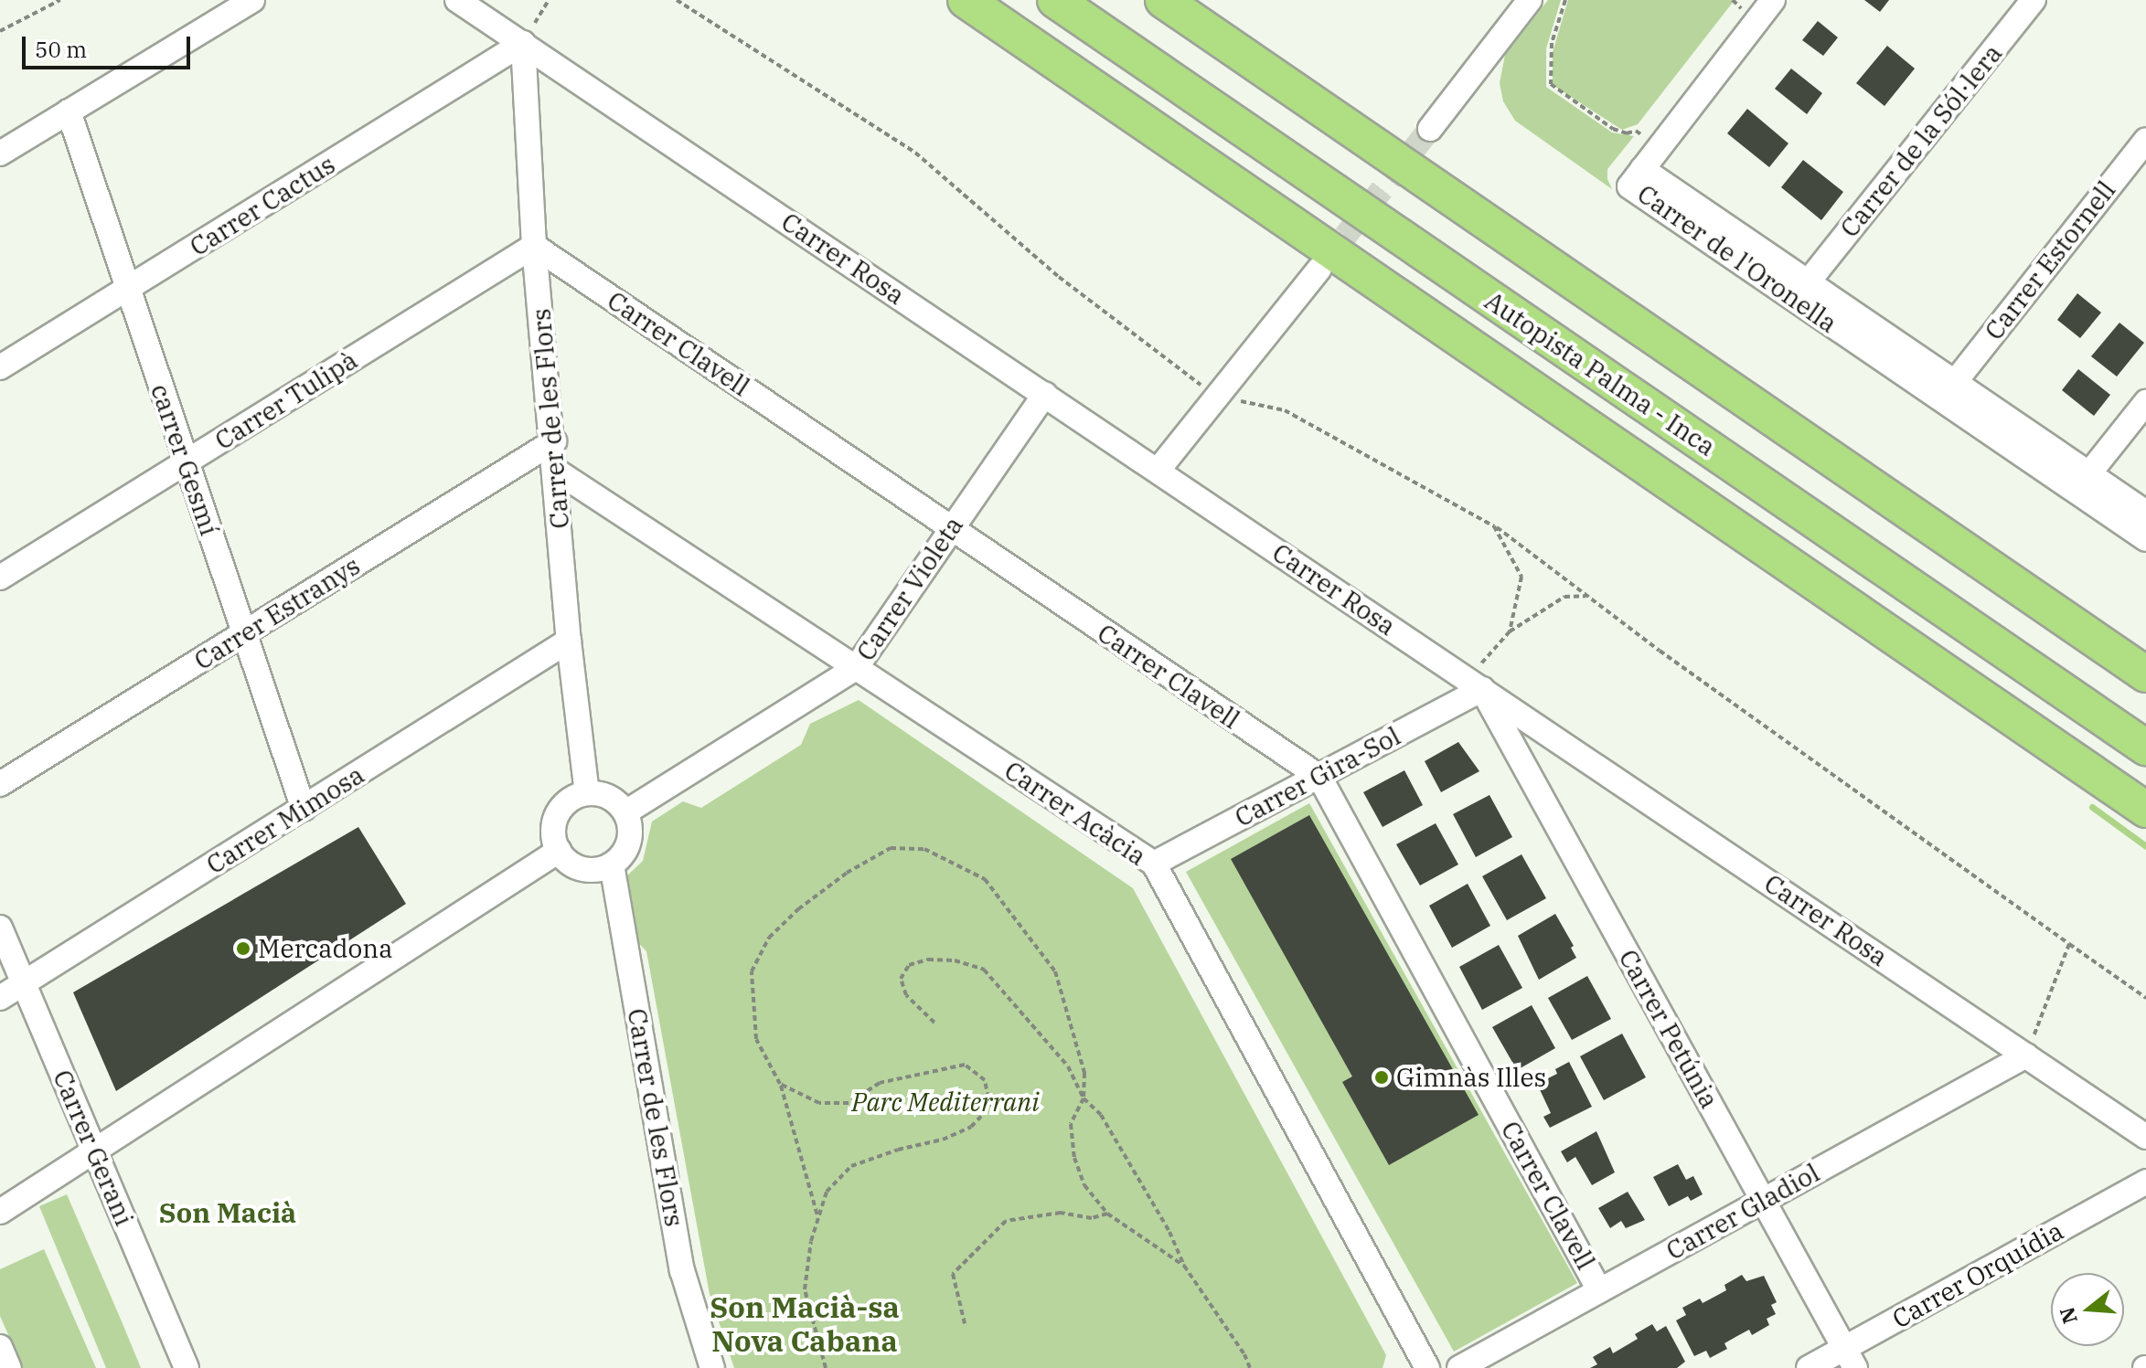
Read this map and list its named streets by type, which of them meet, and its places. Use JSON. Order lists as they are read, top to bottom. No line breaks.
{"streets":{"highway":["Autopista Palma - Inca"],"street":["Carrer de la Sól·lera","Carrer Cactus","Carrer Rosa","Carrer de l'Oronella","Carrer Estornell","Carrer Clavell","Carrer Tulipà","Carrer de les Flors","carrer Gesmí","Carrer Violeta","Carrer Estranys","Carrer Gira-Sol","Carrer Acàcia","Carrer Mimosa","Carrer Petúnia","Carrer Gerani","Carrer Gladiol","Carrer Orquídia"]},"crossings":[["Carrer de la Sól·lera","Carrer de l'Oronella"],["Carrer Cactus","Carrer Rosa"],["Carrer Cactus","Carrer de les Flors"],["Carrer Cactus","carrer Gesmí"],["Carrer Rosa","Carrer de les Flors"],["Carrer Rosa","Carrer Violeta"],["Carrer Rosa","Carrer Gira-Sol"],["Carrer Rosa","Carrer Petúnia"],["Carrer Rosa","Carrer Gladiol"],["Carrer de l'Oronella","Carrer Estornell"],["Carrer Clavell","Carrer Tulipà"],["Carrer Clavell","Carrer de les Flors"],["Carrer Clavell","Carrer Violeta"],["Carrer Clavell","Carrer Gira-Sol"],["Carrer Clavell","Carrer Gladiol"],["Carrer Tulipà","Carrer de les Flors"],["Carrer Tulipà","carrer Gesmí"],["Carrer de les Flors","Carrer Violeta"],["Carrer de les Flors","Carrer Estranys"],["Carrer de les Flors","Carrer Acàcia"],["Carrer de les Flors","Carrer Mimosa"],["carrer Gesmí","Carrer Estranys"],["carrer Gesmí","Carrer Mimosa"],["Carrer Violeta","Carrer Acàcia"],["Carrer Gira-Sol","Carrer Acàcia"],["Carrer Gira-Sol","Carrer Petúnia"],["Carrer Mimosa","Carrer Gerani"],["Carrer Petúnia","Carrer Gladiol"],["Carrer Petúnia","Carrer Orquídia"]],"districts":["Son Macià","Son Macià-sa Nova Cabana"],"parks":["Parc Mediterrani"],"places":["Mercadona","Gimnàs Illes"],"scale_bar":"50 m","north":"left"}
